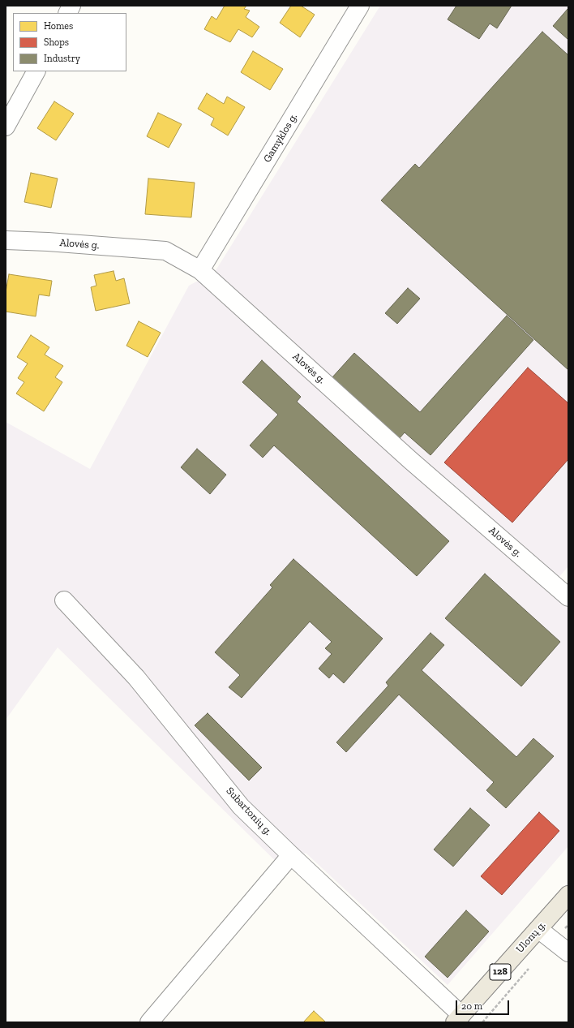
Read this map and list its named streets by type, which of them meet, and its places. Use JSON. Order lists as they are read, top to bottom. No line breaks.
{"streets":{"main road":["Ulonų g.","128"],"street":["Gamyklos g.","Alovės g.","Subartonių g."]},"crossings":[["Gamyklos g.","Alovės g."],["Subartonių g.","Ulonų g."]],"legend":["Homes","Shops","Industry"],"scale_bar":"20 m"}
